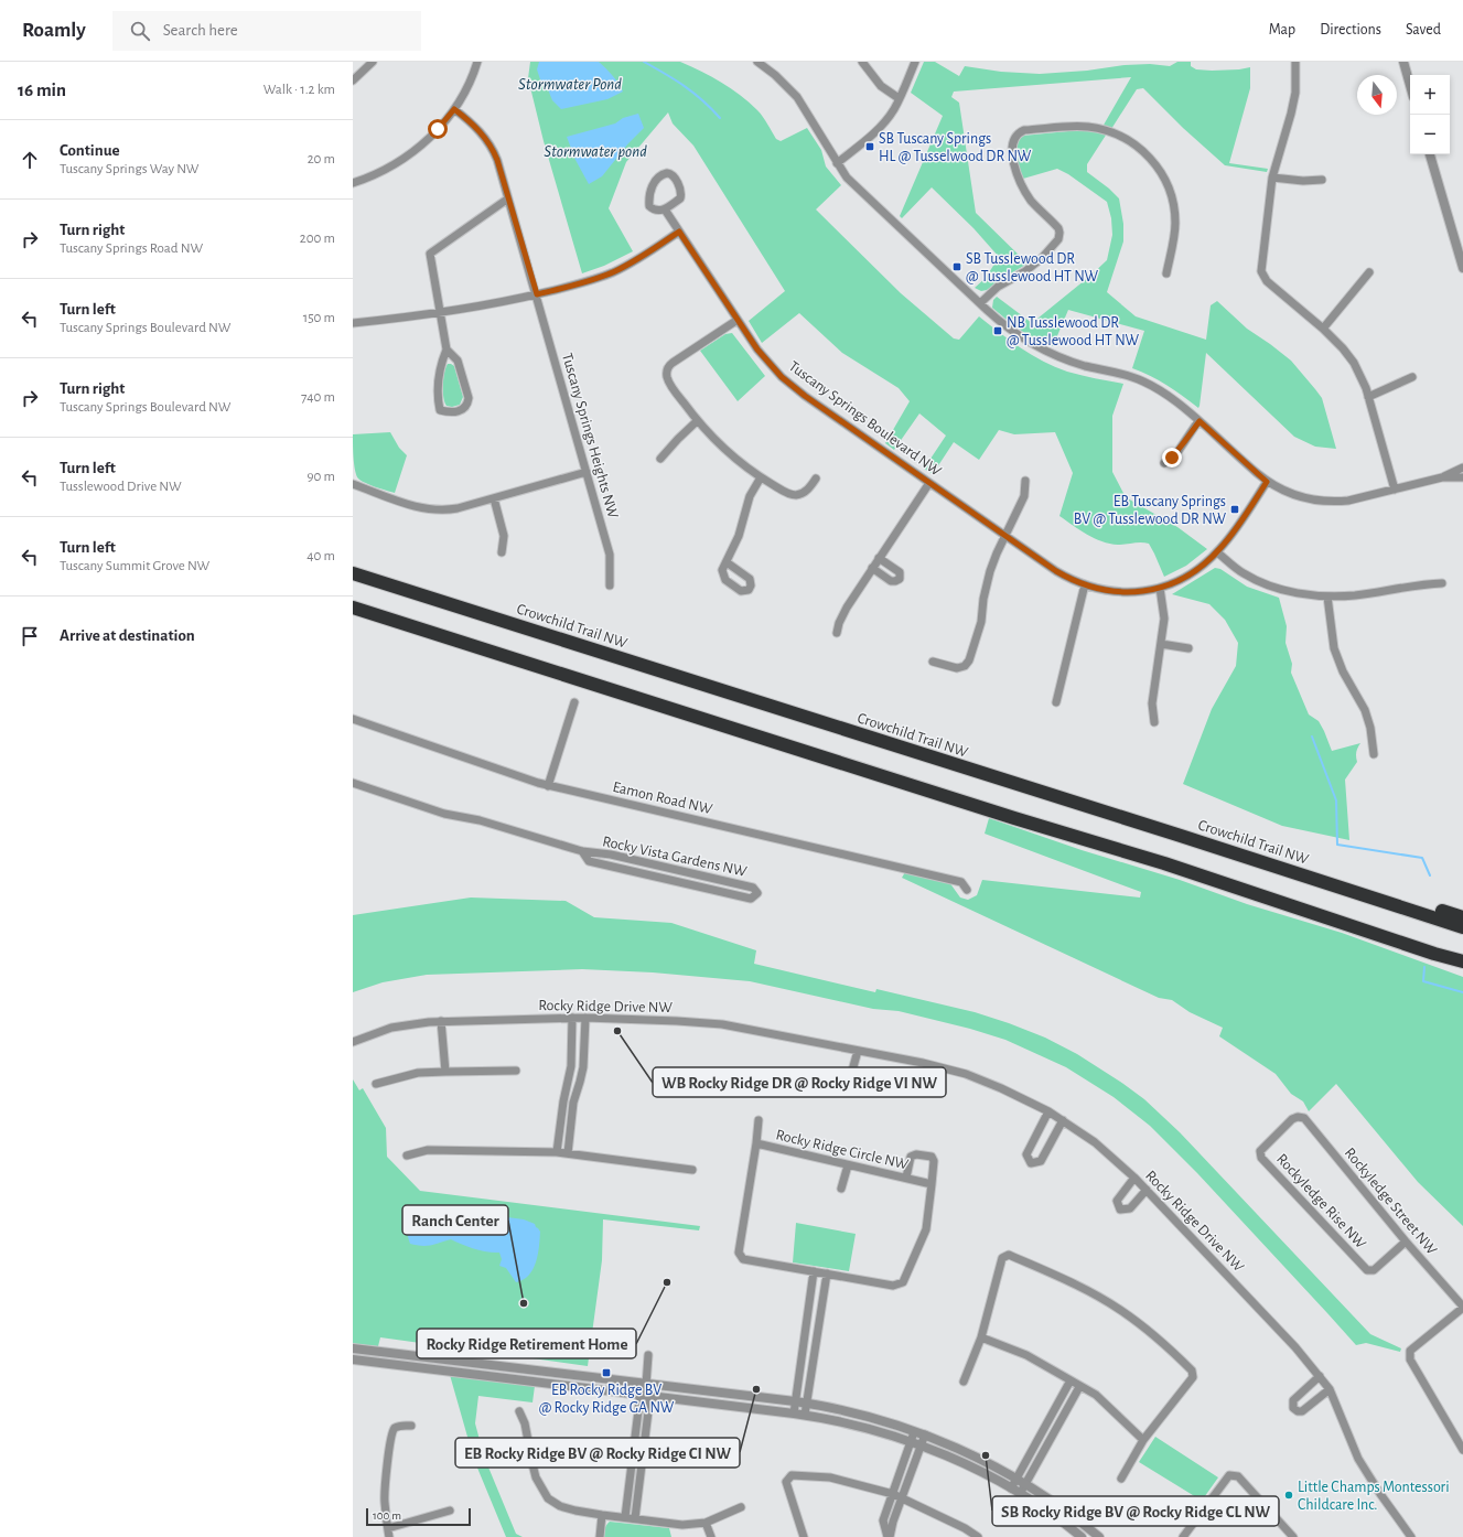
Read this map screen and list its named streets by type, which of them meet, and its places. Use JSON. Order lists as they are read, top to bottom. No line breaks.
{"streets":{"highway":["Crowchild Trail NW"],"street":["Tuscany Springs Boulevard NW","Tuscany Springs Heights NW","Eamon Road NW","Rocky Vista Gardens NW","Rocky Ridge Drive NW","Rocky Ridge Circle NW","Rockyledge Rise NW","Rockyledge Street NW"]},"crossings":[["Rockyledge Rise NW","Rockyledge Street NW"]],"water":["Stormwater Pond","Stormwater pond"],"places":{"transit":["SB Tuscany Springs HL @ Tusselwood DR NW","SB Tusslewood DR @ Tusslewood HT NW","NB Tusslewood DR @ Tusslewood HT NW","EB Tuscany Springs BV @ Tusslewood DR NW","EB Rocky Ridge BV @ Rocky Ridge GA NW"],"other":["WB Rocky Ridge DR @ Rocky Ridge VI NW","Rocky Ridge Retirement Home","Ranch Center","EB Rocky Ridge BV @ Rocky Ridge CI NW","SB Rocky Ridge BV @ Rocky Ridge CL NW","Little Champs Montessori Childcare Inc."]},"scale_bar":"100 m","north":"bottom","page":{"header":"Roamly","search":"Search here","nav":["Map","Directions","Saved"],"heading":["16 min","Walk · 1.2 km"],"map_buttons":["+","−"],"list":[["Continue","Tuscany Springs Way NW","20 m"],["Turn right","Tuscany Springs Road NW","200 m"],["Turn left","Tuscany Springs Boulevard NW","150 m"],["Turn right","Tuscany Springs Boulevard NW","740 m"],["Turn left","Tusslewood Drive NW","90 m"],["Turn left","Tuscany Summit Grove NW","40 m"],"Arrive at destination"],"scale":"100 m"}}
